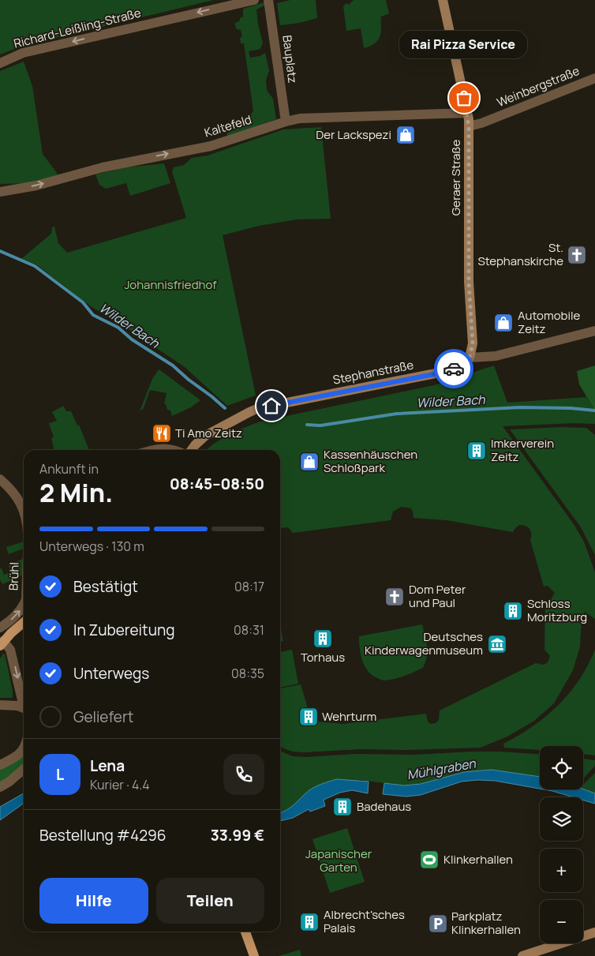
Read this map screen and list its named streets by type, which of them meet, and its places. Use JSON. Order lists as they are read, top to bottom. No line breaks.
{"streets":{"street":["Richard-Leißling-Straße","Bauplatz","Weinbergstraße","Kaltefeld","Geraer Straße","Stephanstraße"]},"crossings":[["Bauplatz","Kaltefeld"],["Weinbergstraße","Geraer Straße"],["Kaltefeld","Geraer Straße"],["Geraer Straße","Stephanstraße"]],"one_way":["Richard-Leißling-Straße","Kaltefeld"],"water":["Wilder Bach","Mühlgraben"],"parks":["Johannisfriedhof","Japanischer Garten"],"places":{"other":["Rai Pizza Service"],"shop":["Der Lackspezi","Automobile Zeitz","Kassenhäuschen Schloßpark"],"church":["St. Stephanskirche","Dom Peter und Paul"],"restaurant":["Ti Amo Zeitz"],"building":["Imkerverein Zeitz","Schloss Moritzburg","Torhaus","Wehrturm","Badehaus","Albrecht'sches Palais"],"museum":["Deutsches Kinderwagenmuseum"],"sports":["Klinkerhallen"],"parking":["Parkplatz Klinkerhallen"]},"page":{"bubble":"Rai Pizza Service","heading":["2 Min.","Ankunft in","08:45–08:50"],"panel":["Lena","Kurier · 4.4","Bestellung #4296","33.99 €"],"bar":"Unterwegs · 130 m","list":[["Bestätigt","08:17"],["In Zubereitung","08:31"],["Unterwegs","08:35"],"Geliefert"],"map_buttons":["+","−"],"round":"L","buttons":["Hilfe","Teilen"]}}
